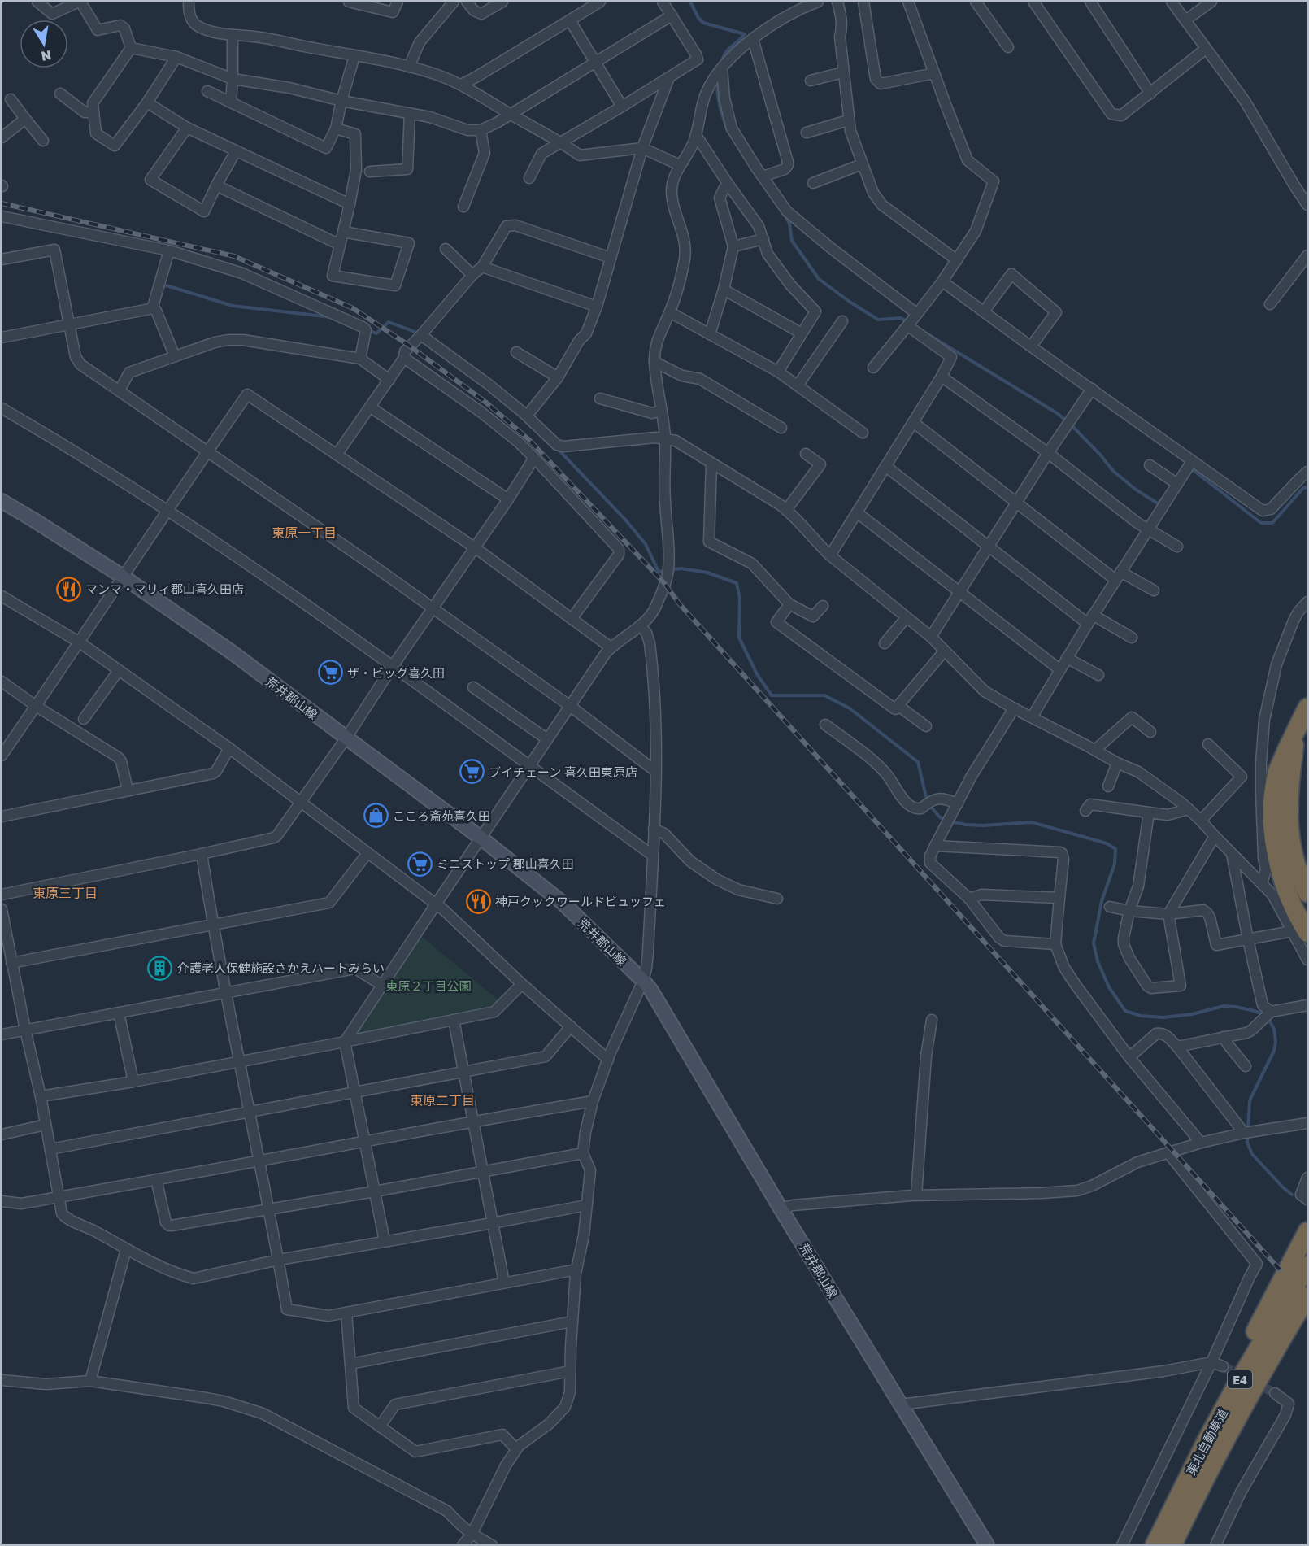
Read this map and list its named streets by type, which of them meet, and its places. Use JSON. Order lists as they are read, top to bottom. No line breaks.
{"streets":{"highway":["E4","東北自動車道"],"main road":["荒井郡山線"]},"districts":["東原一丁目","東原三丁目","東原二丁目"],"parks":["東原２丁目公園"],"places":{"restaurant":["マンマ・マリィ郡山喜久田店","神戸クックワールドビュッフェ"],"supermarket":["ザ・ビッグ喜久田","ブイチェーン 喜久田東原店","ミニストップ 郡山喜久田"],"shop":["こころ斎苑喜久田"],"building":["介護老人保健施設さかえハートみらい"]},"north":"bottom"}
